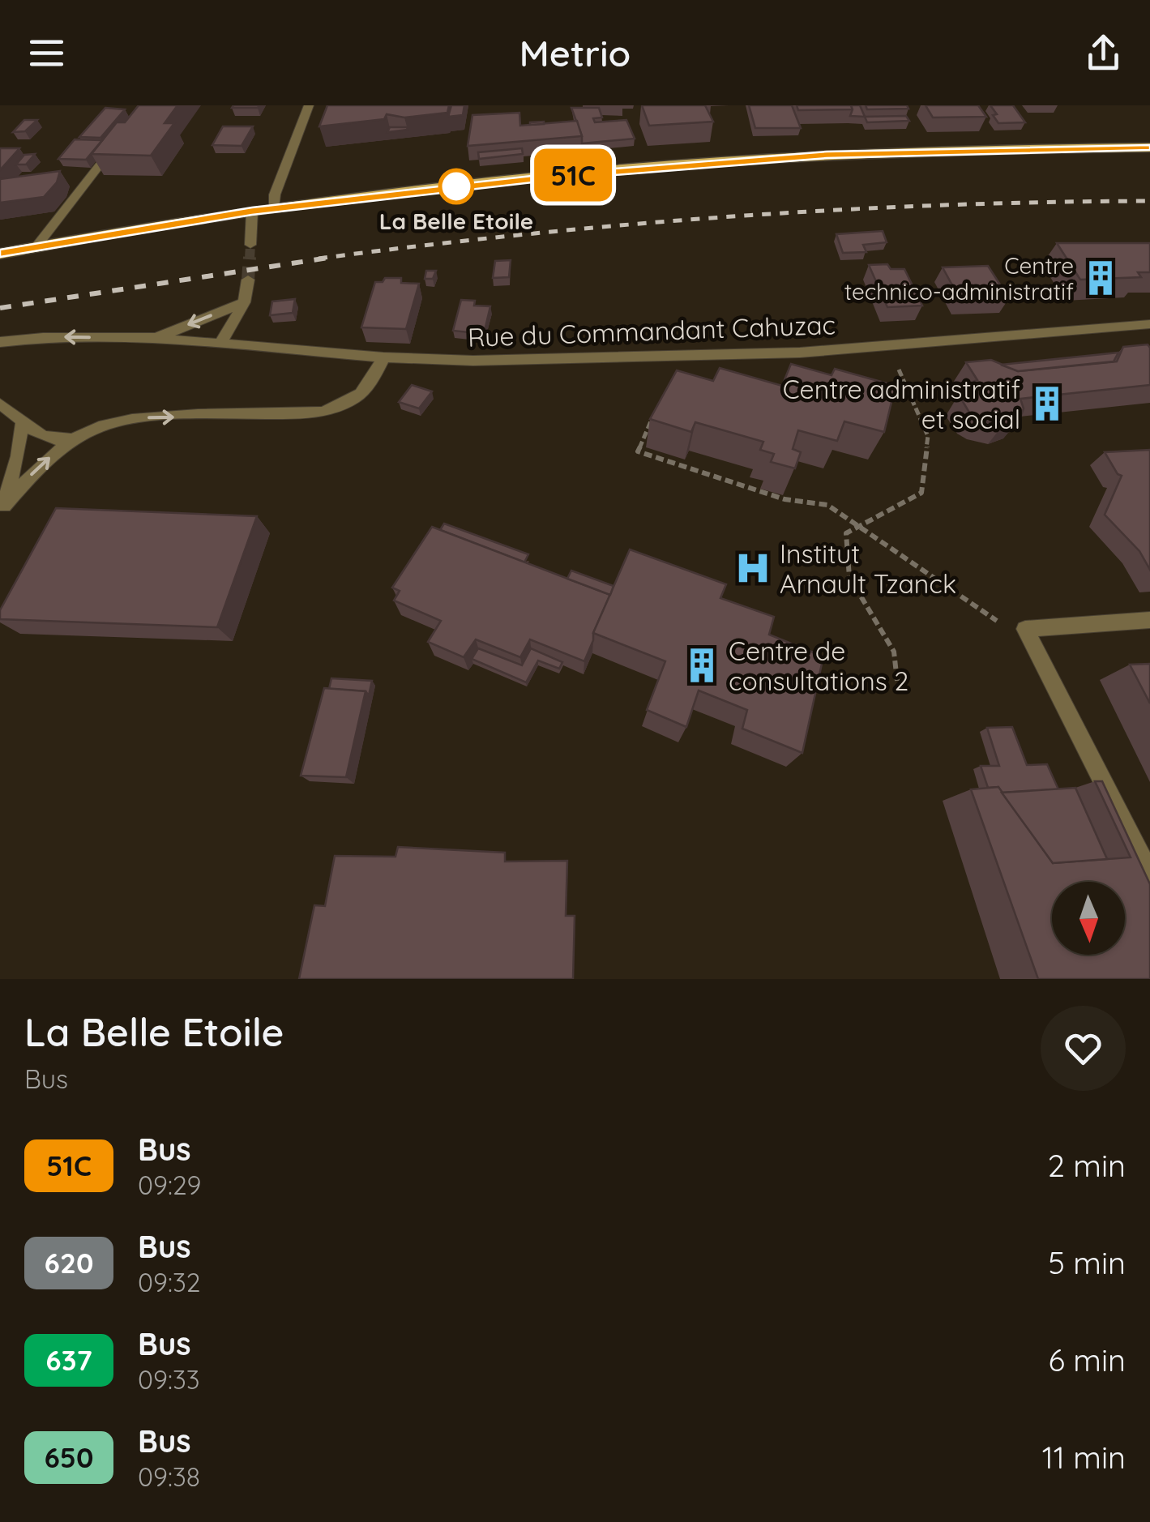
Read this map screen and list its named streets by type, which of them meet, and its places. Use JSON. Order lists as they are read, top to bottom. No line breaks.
{"streets":{"street":["Rue du Commandant Cahuzac"]},"places":{"other":["La Belle Etoile"],"building":["Centre technico-administratif","Centre administratif et social","Centre de consultations 2"],"hospital":["Institut Arnault Tzanck"]},"lines":["bus line 51C"],"north":"bottom","page":{"header":"Metrio","on_map":"51C","heading":["La Belle Etoile","Bus"],"list":[{"mark":"51C","name":"Bus","note":"09:29","value":"2 min"},{"mark":"620","name":"Bus","note":"09:32","value":"5 min"},{"mark":"637","name":"Bus","note":"09:33","value":"6 min"},{"mark":"650","name":"Bus","note":"09:38","value":"11 min"}]}}
